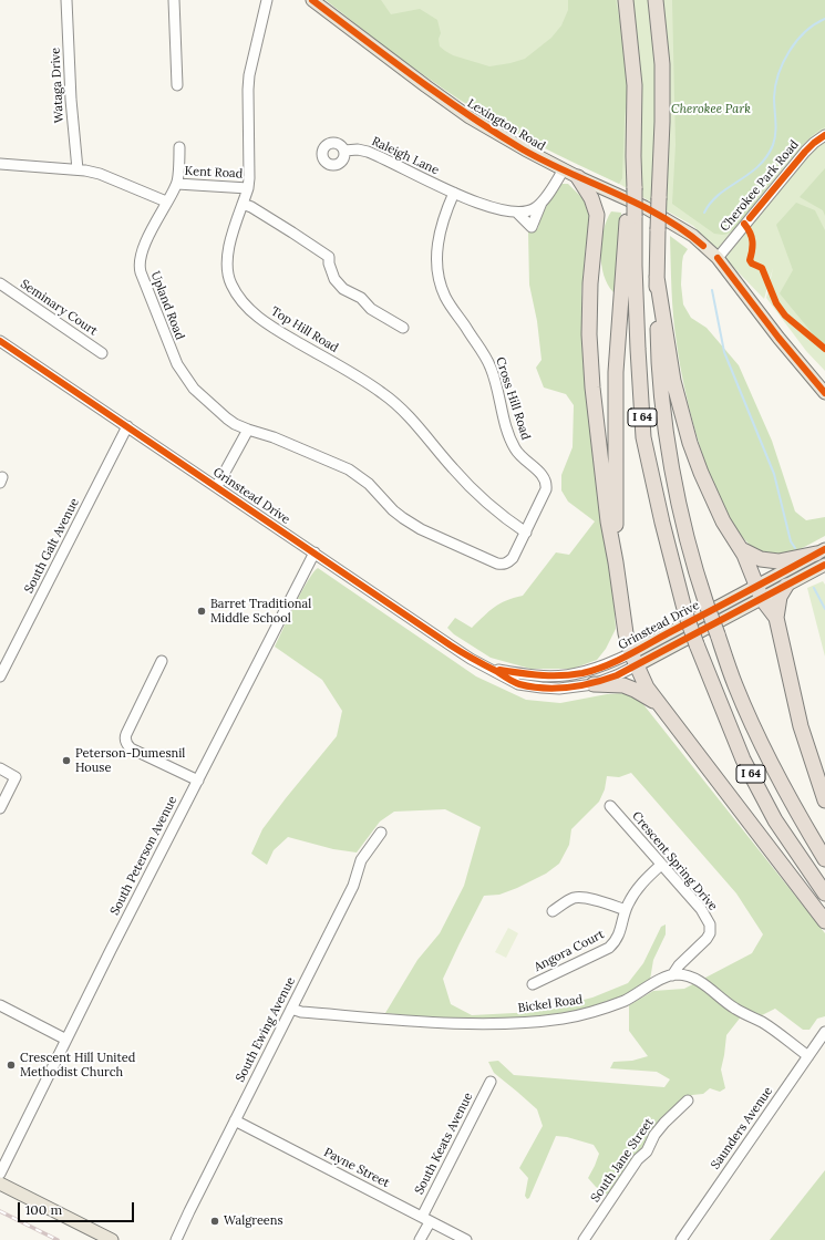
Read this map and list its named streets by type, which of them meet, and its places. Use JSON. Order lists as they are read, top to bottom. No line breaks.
{"streets":{"highway":["I 64"],"main road":["Lexington Road","Grinstead Drive"],"street":["Wataga Drive","Raleigh Lane","Kent Road","Cherokee Park Road","Upland Road","Seminary Court","Top Hill Road","Cross Hill Road","South Galt Avenue","South Peterson Avenue","Crescent Spring Drive","Angora Court","Bickel Road","South Ewing Avenue","Saunders Avenue","South Keats Avenue","South Jane Street","Payne Street"]},"crossings":[["Lexington Road","Cherokee Park Road"],["Raleigh Lane","Cross Hill Road"],["Kent Road","Upland Road"],["Kent Road","Top Hill Road"],["Upland Road","Cross Hill Road"],["Top Hill Road","Cross Hill Road"],["Grinstead Drive","South Galt Avenue"],["Grinstead Drive","South Peterson Avenue"],["Crescent Spring Drive","Bickel Road"],["Bickel Road","South Ewing Avenue"],["South Ewing Avenue","Payne Street"],["South Keats Avenue","Payne Street"]],"parks":["Cherokee Park"],"places":["Barret Traditional Middle School","Peterson-Dumesnil House","Crescent Hill United Methodist Church","Walgreens"],"scale_bar":"100 m"}
